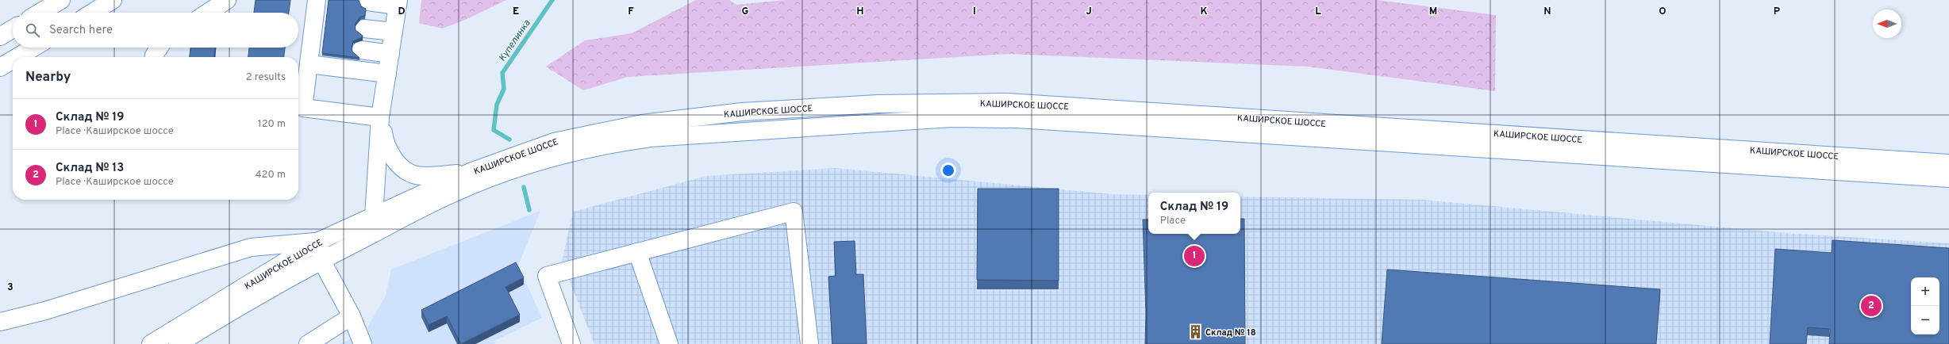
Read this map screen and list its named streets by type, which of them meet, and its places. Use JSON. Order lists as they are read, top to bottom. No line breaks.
{"streets":{"main road":["КАШИРСКОЕ ШОССЕ"]},"water":["Купелинка"],"places":{"building":["Склад № 18"]},"north":"left","page":{"search":"Search here","heading":["Nearby","2 results"],"list":[{"mark":"1","name":"Склад № 19","note":"Place · Каширское шоссе","value":"120 m"},{"mark":"2","name":"Склад № 13","note":"Place · Каширское шоссе","value":"420 m"}],"popup":["Склад № 19","Place"],"pins":["1","2"],"map_buttons":["+","−"]},"grid":{"columns":["D","E","F","G","H","I","J","K","L","M","N","O","P"],"rows":["3"]}}
